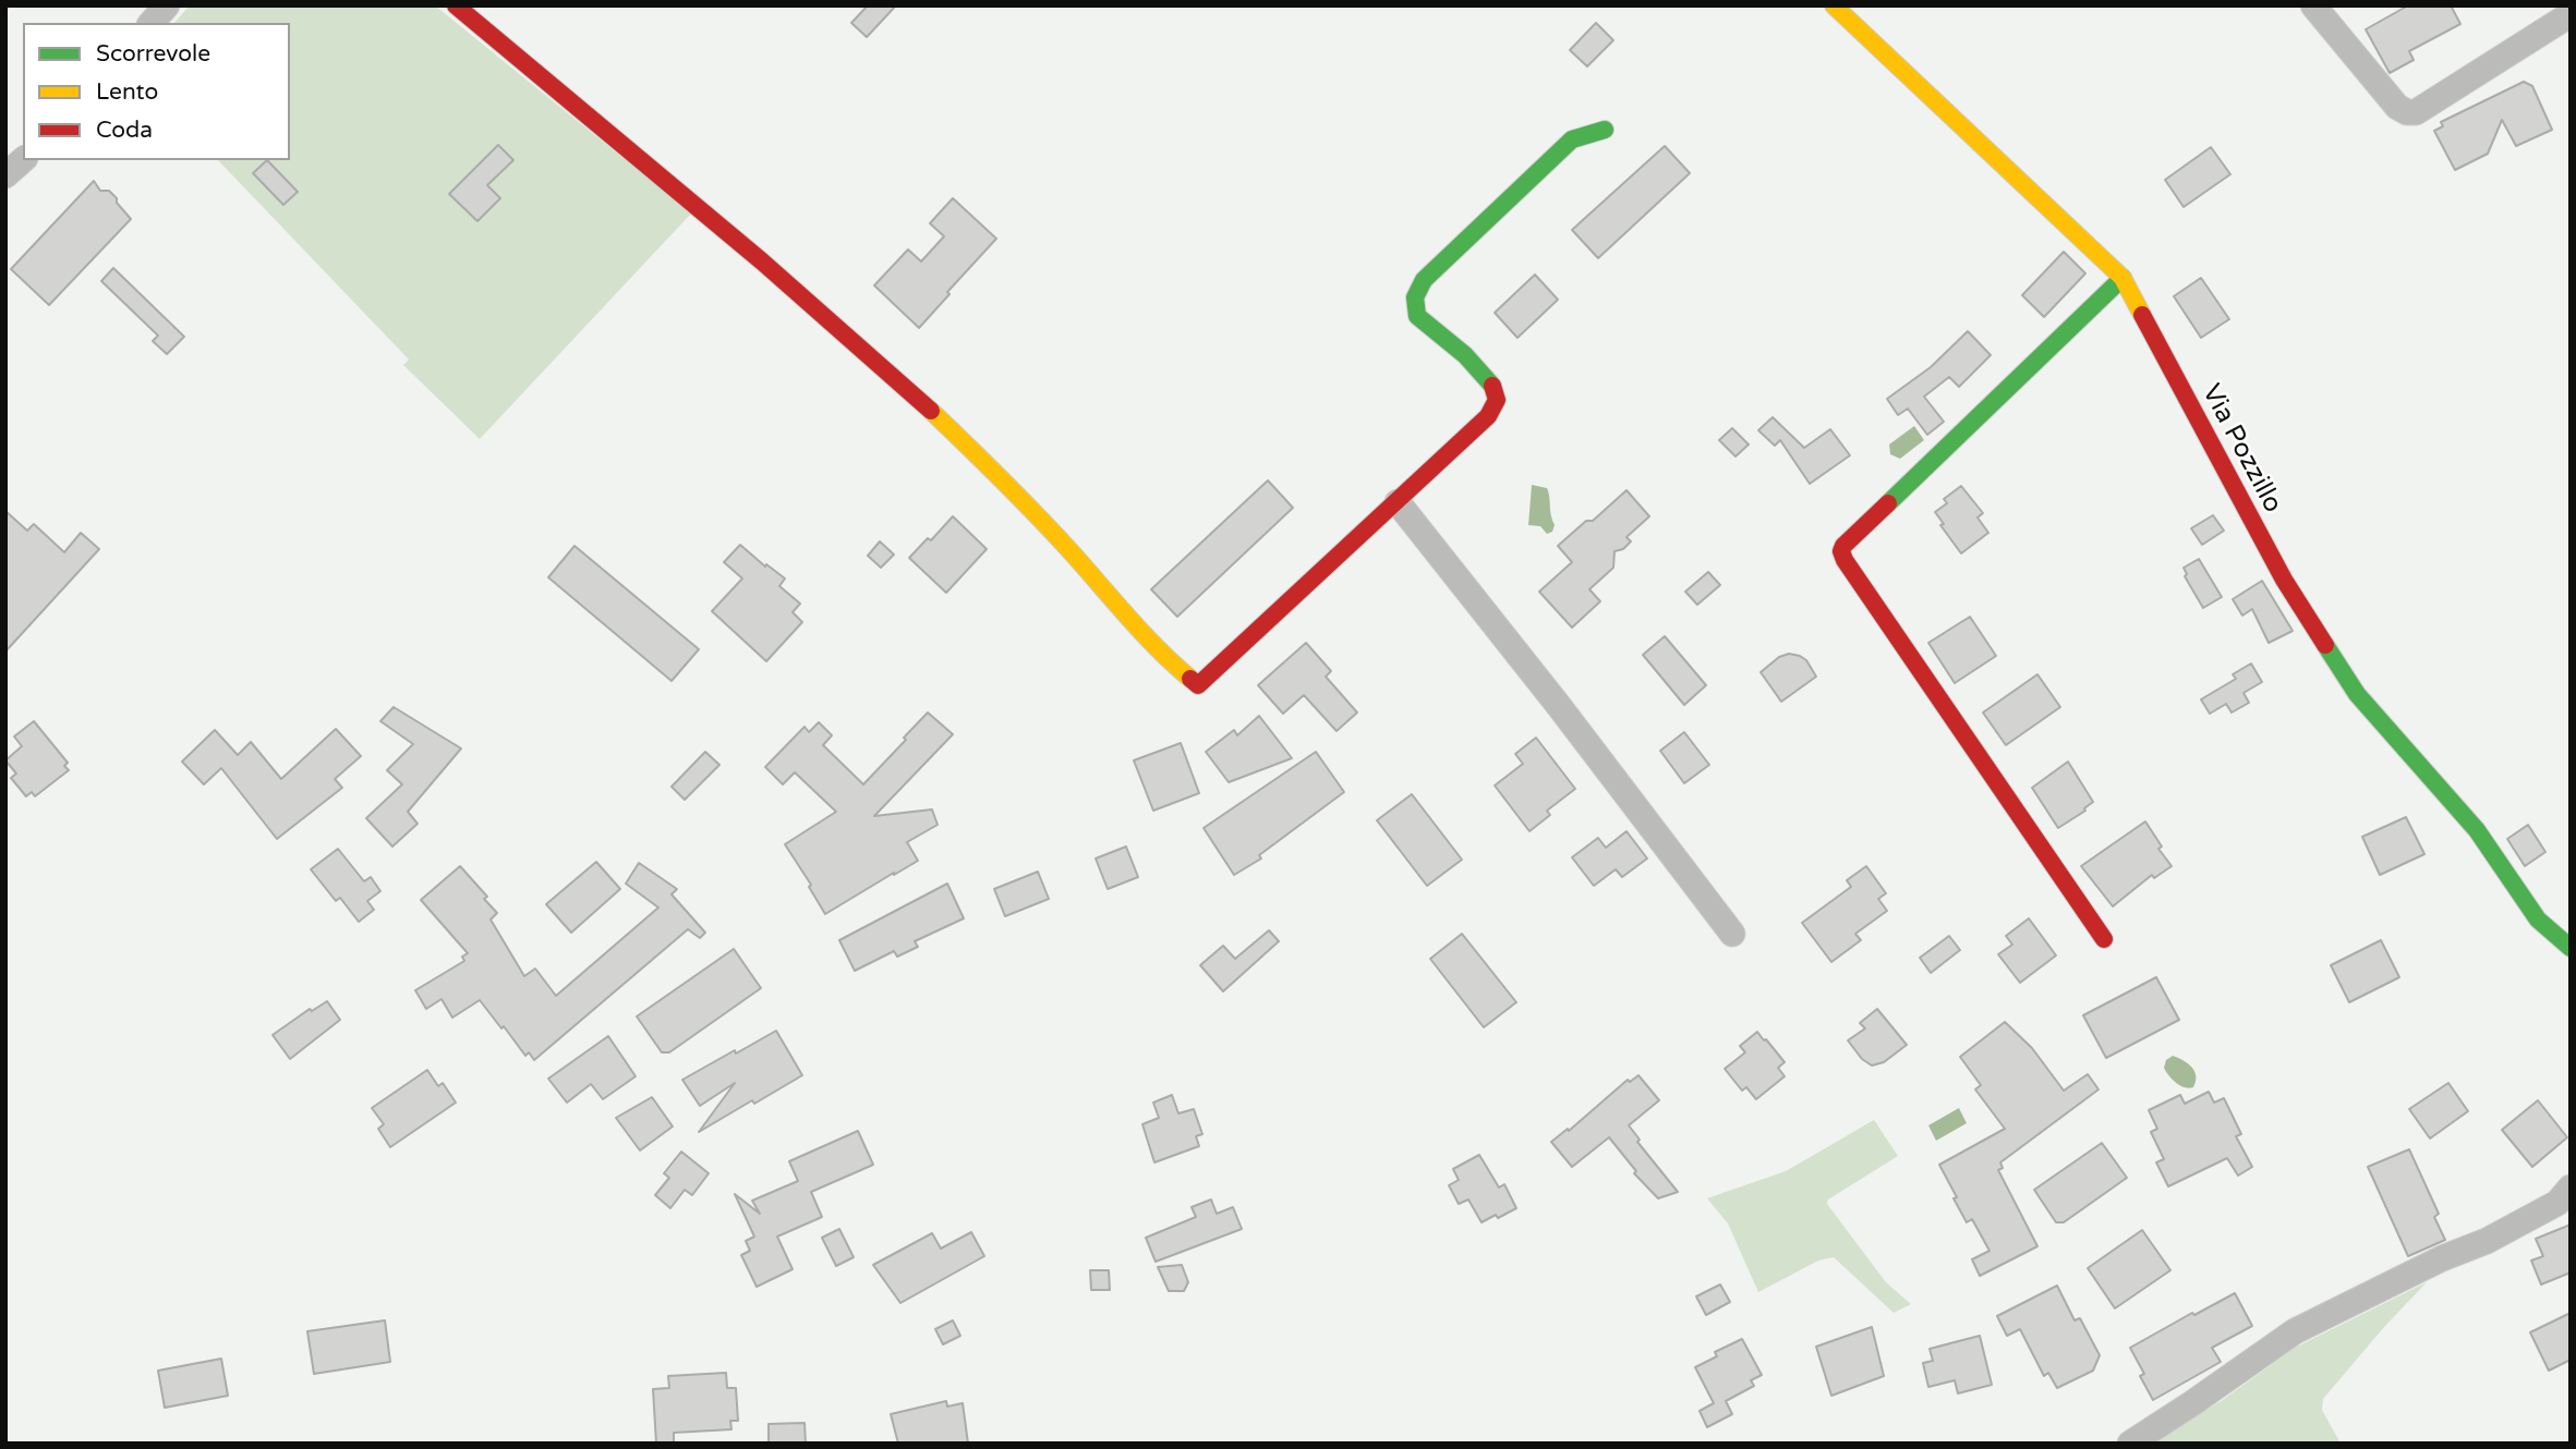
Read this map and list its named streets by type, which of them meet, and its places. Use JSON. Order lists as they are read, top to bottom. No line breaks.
{"streets":{"street":["Via Pozzillo"]},"legend":["Scorrevole","Lento","Coda"]}
